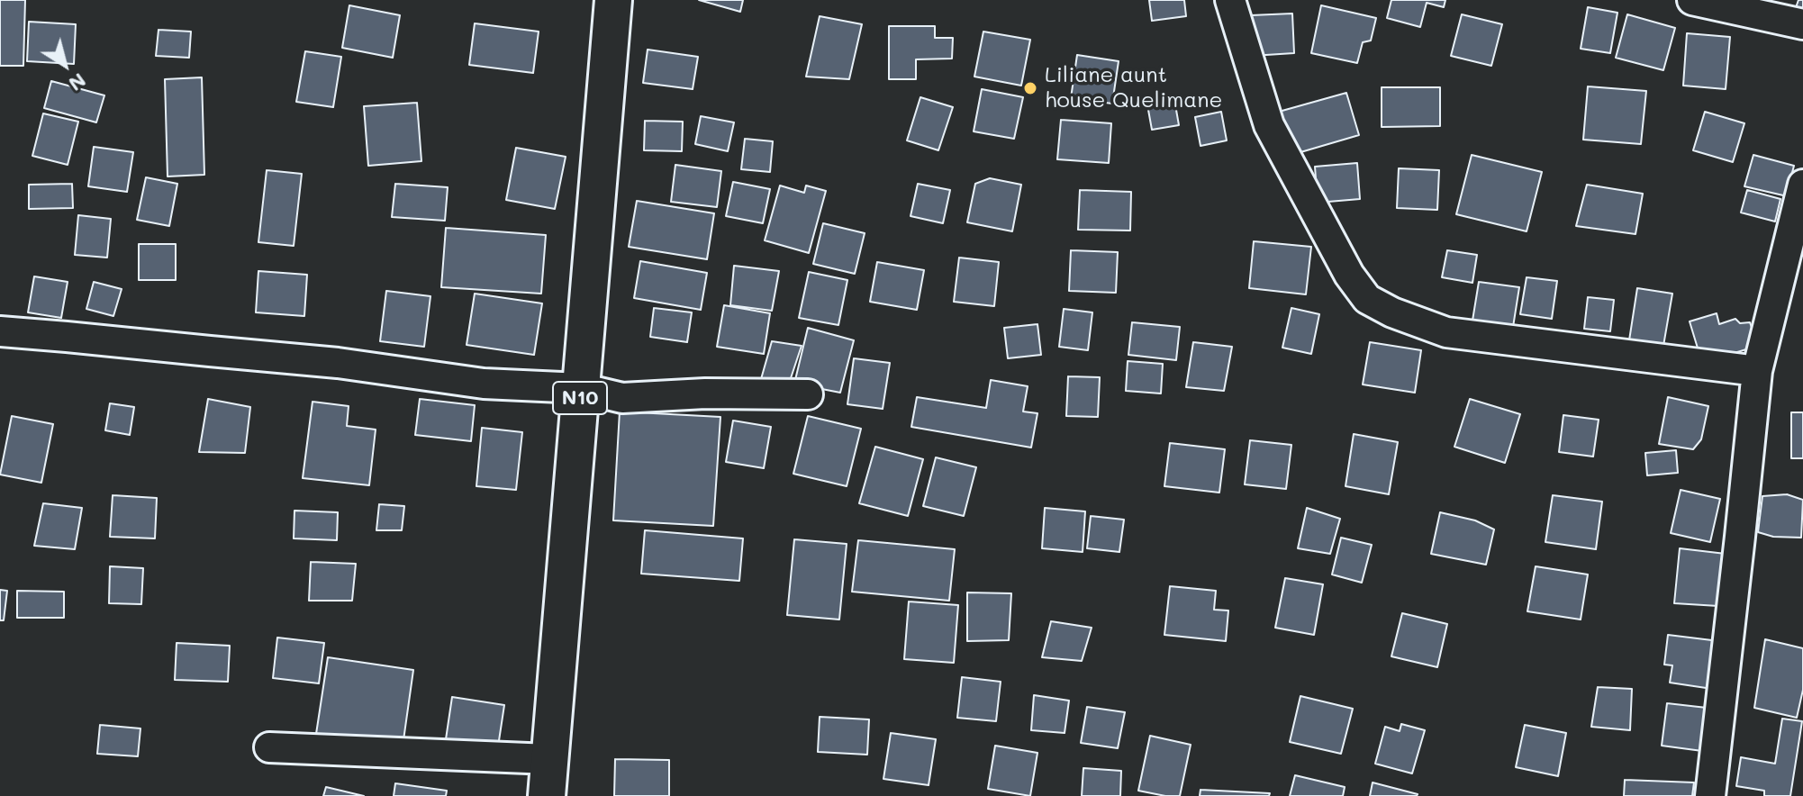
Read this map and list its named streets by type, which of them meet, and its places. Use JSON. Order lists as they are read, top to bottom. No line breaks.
{"streets":{"main road":["N10"]},"places":["Liliane aunt house Quelimane"],"north":"bottom right"}
